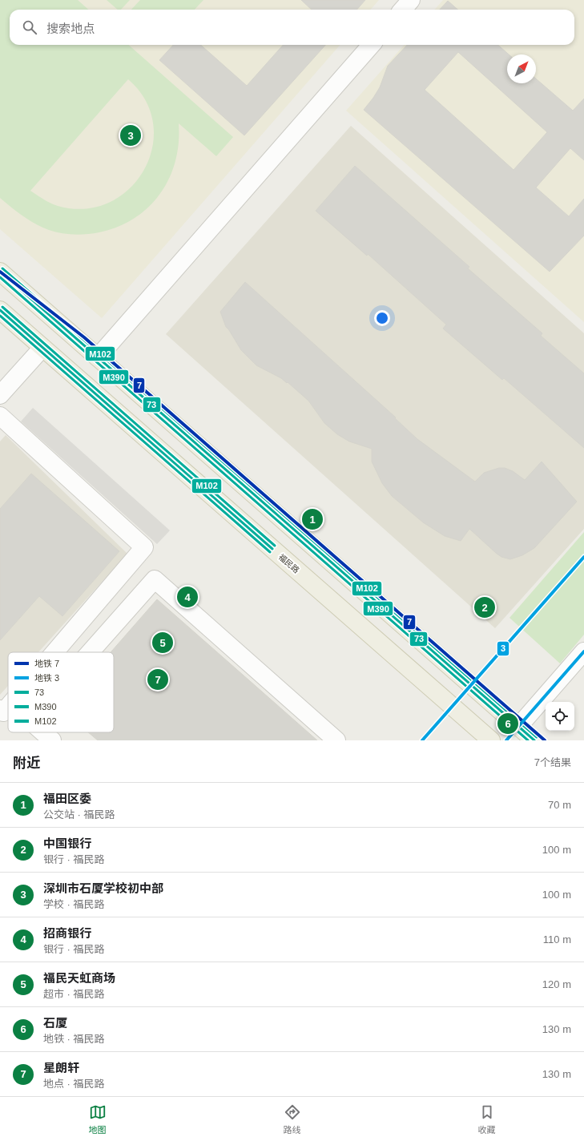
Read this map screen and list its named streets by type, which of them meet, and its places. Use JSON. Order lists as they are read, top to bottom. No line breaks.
{"streets":{"main road":["福民路"]},"lines":["transit line M102","metro line 7","transit line 73","transit line M390","metro line 3"],"legend":["地铁 7","地铁 3","73","M390","M102"],"north":"top right","page":{"search":"搜索地点","pins":["3","1","4","2","5","7","6"],"heading":["附近","7个结果"],"list":[{"mark":"1","name":"福田区委","note":"公交站 · 福民路","value":"70 m"},{"mark":"2","name":"中国银行","note":"银行 · 福民路","value":"100 m"},{"mark":"3","name":"深圳市石厦学校初中部","note":"学校 · 福民路","value":"100 m"},{"mark":"4","name":"招商银行","note":"银行 · 福民路","value":"110 m"},{"mark":"5","name":"福民天虹商场","note":"超市 · 福民路","value":"120 m"},{"mark":"6","name":"石厦","note":"地铁 · 福民路","value":"130 m"},{"mark":"7","name":"星朗轩","note":"地点 · 福民路","value":"130 m"}],"nav":["地图","路线","收藏"]}}
